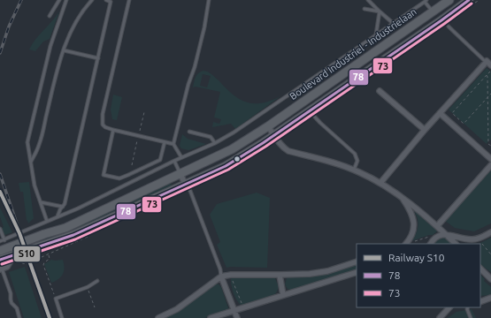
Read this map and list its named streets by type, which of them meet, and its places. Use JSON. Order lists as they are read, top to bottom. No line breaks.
{"streets":{"main road":["Boulevard Industriel - Industrielaan"]},"lines":["transit line 78","transit line 73","rail line S10"],"legend":["Railway S10","78","73"]}
